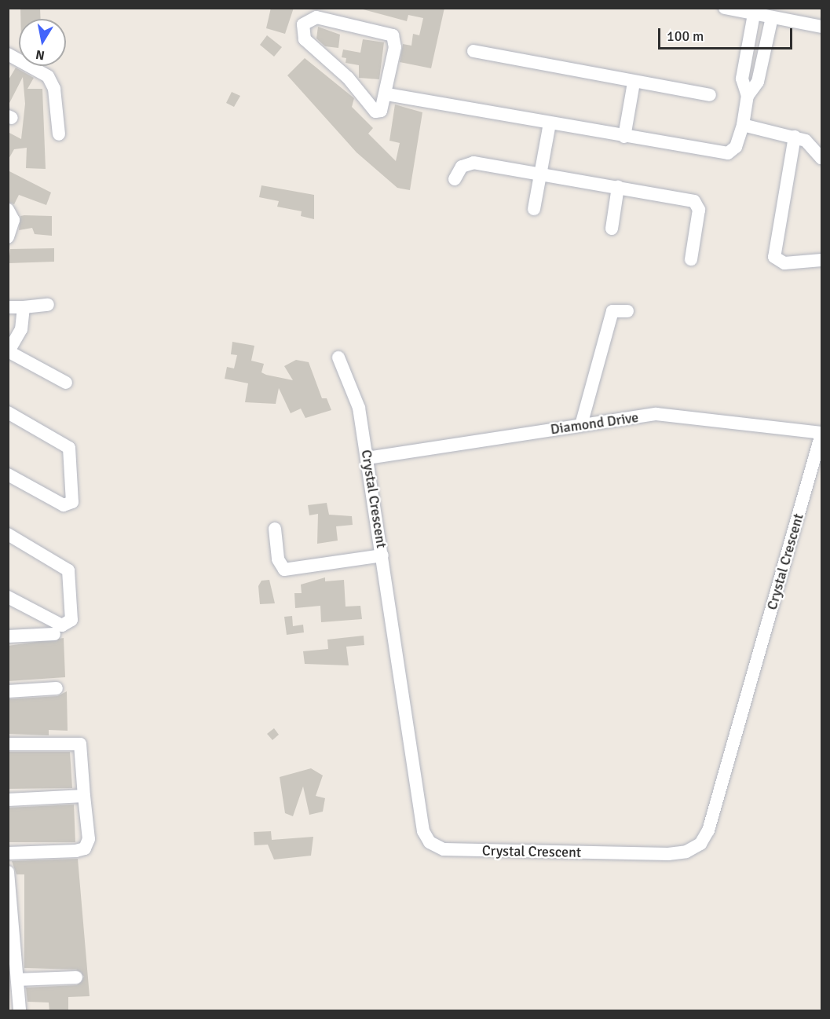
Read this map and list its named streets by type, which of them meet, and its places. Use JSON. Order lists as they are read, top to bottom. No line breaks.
{"streets":{"street":["Diamond Drive","Crystal Crescent"]},"crossings":[["Diamond Drive","Crystal Crescent"]],"scale_bar":"100 m","north":"bottom"}
